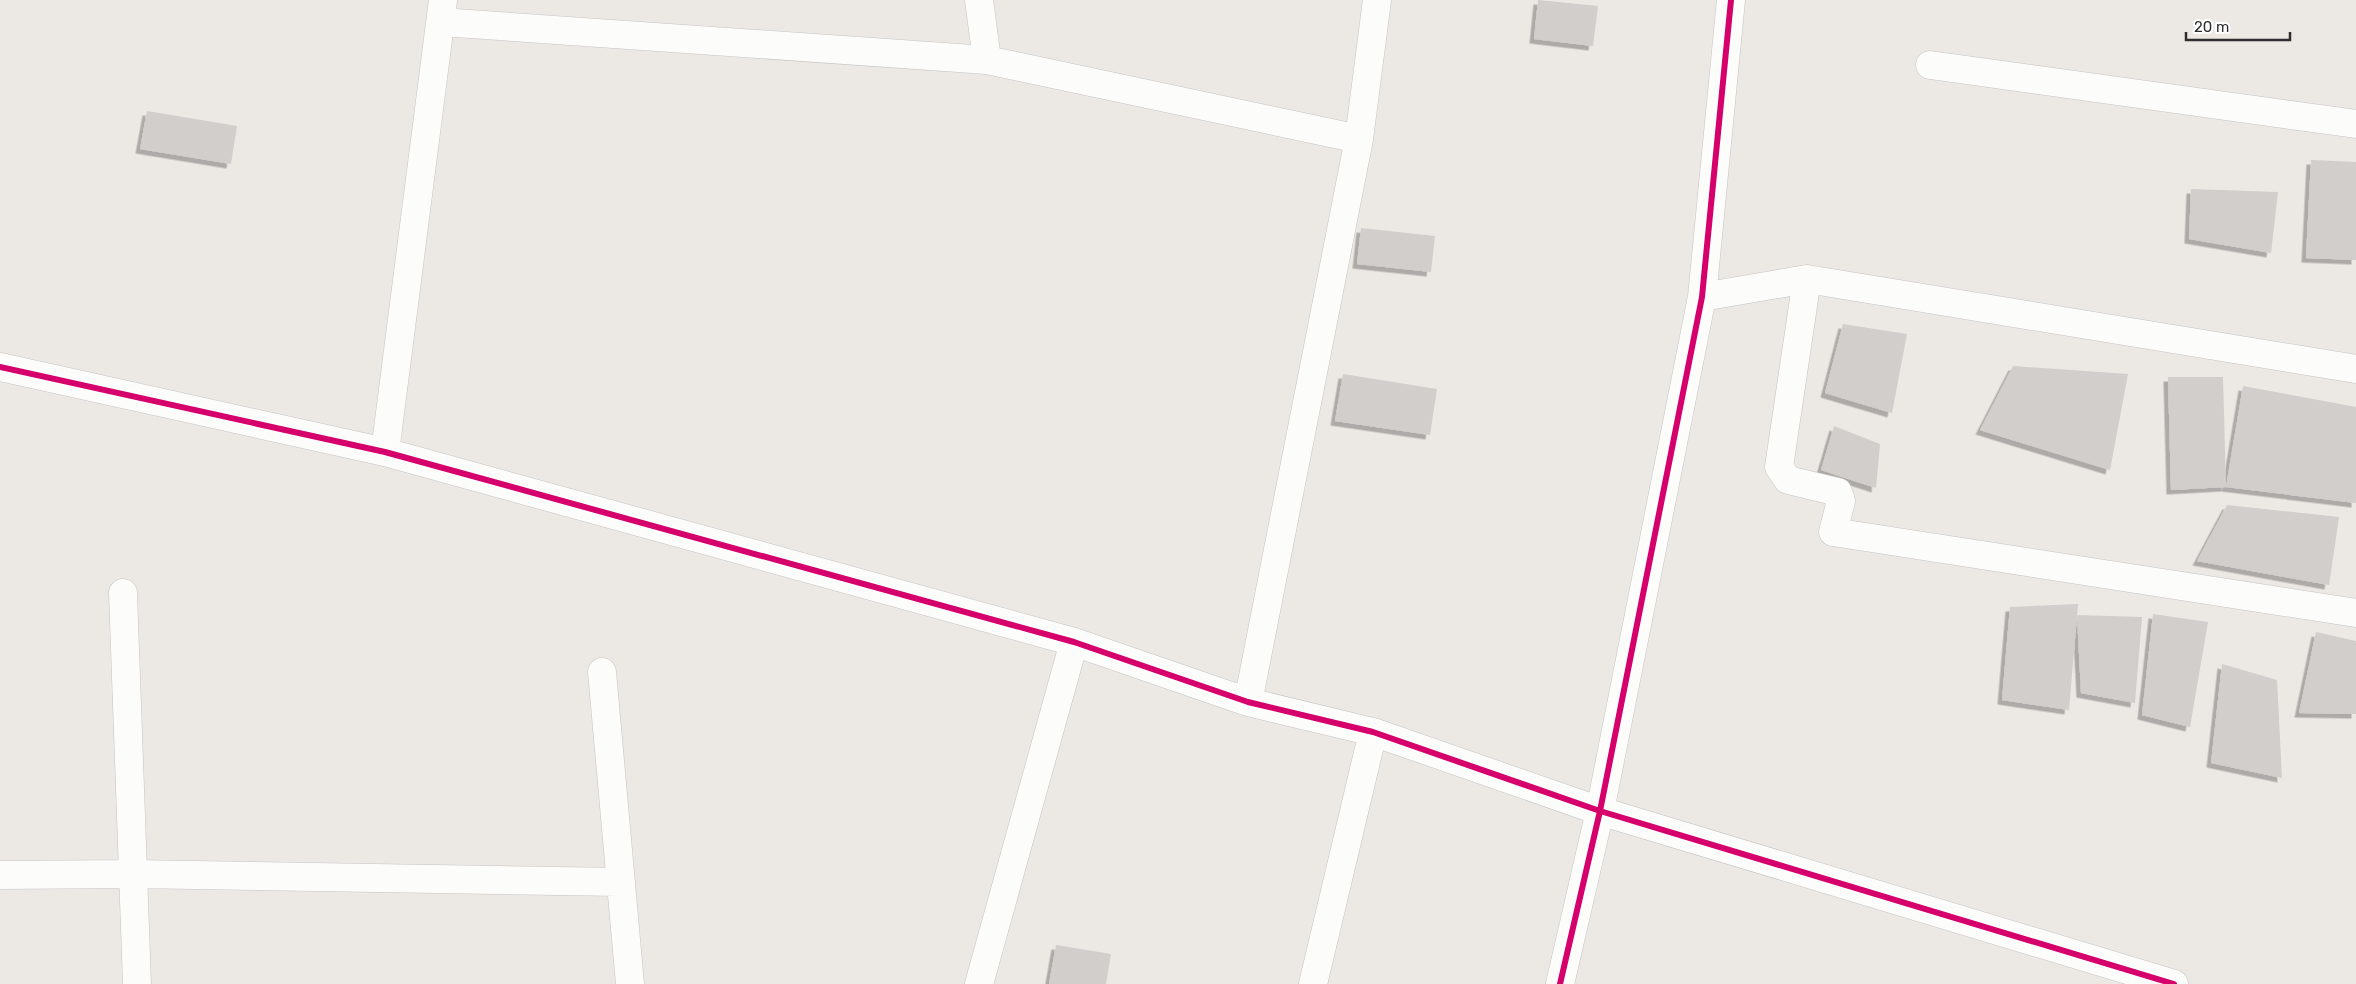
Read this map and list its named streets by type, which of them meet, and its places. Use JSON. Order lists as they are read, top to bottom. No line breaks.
{"scale_bar":"20 m"}
